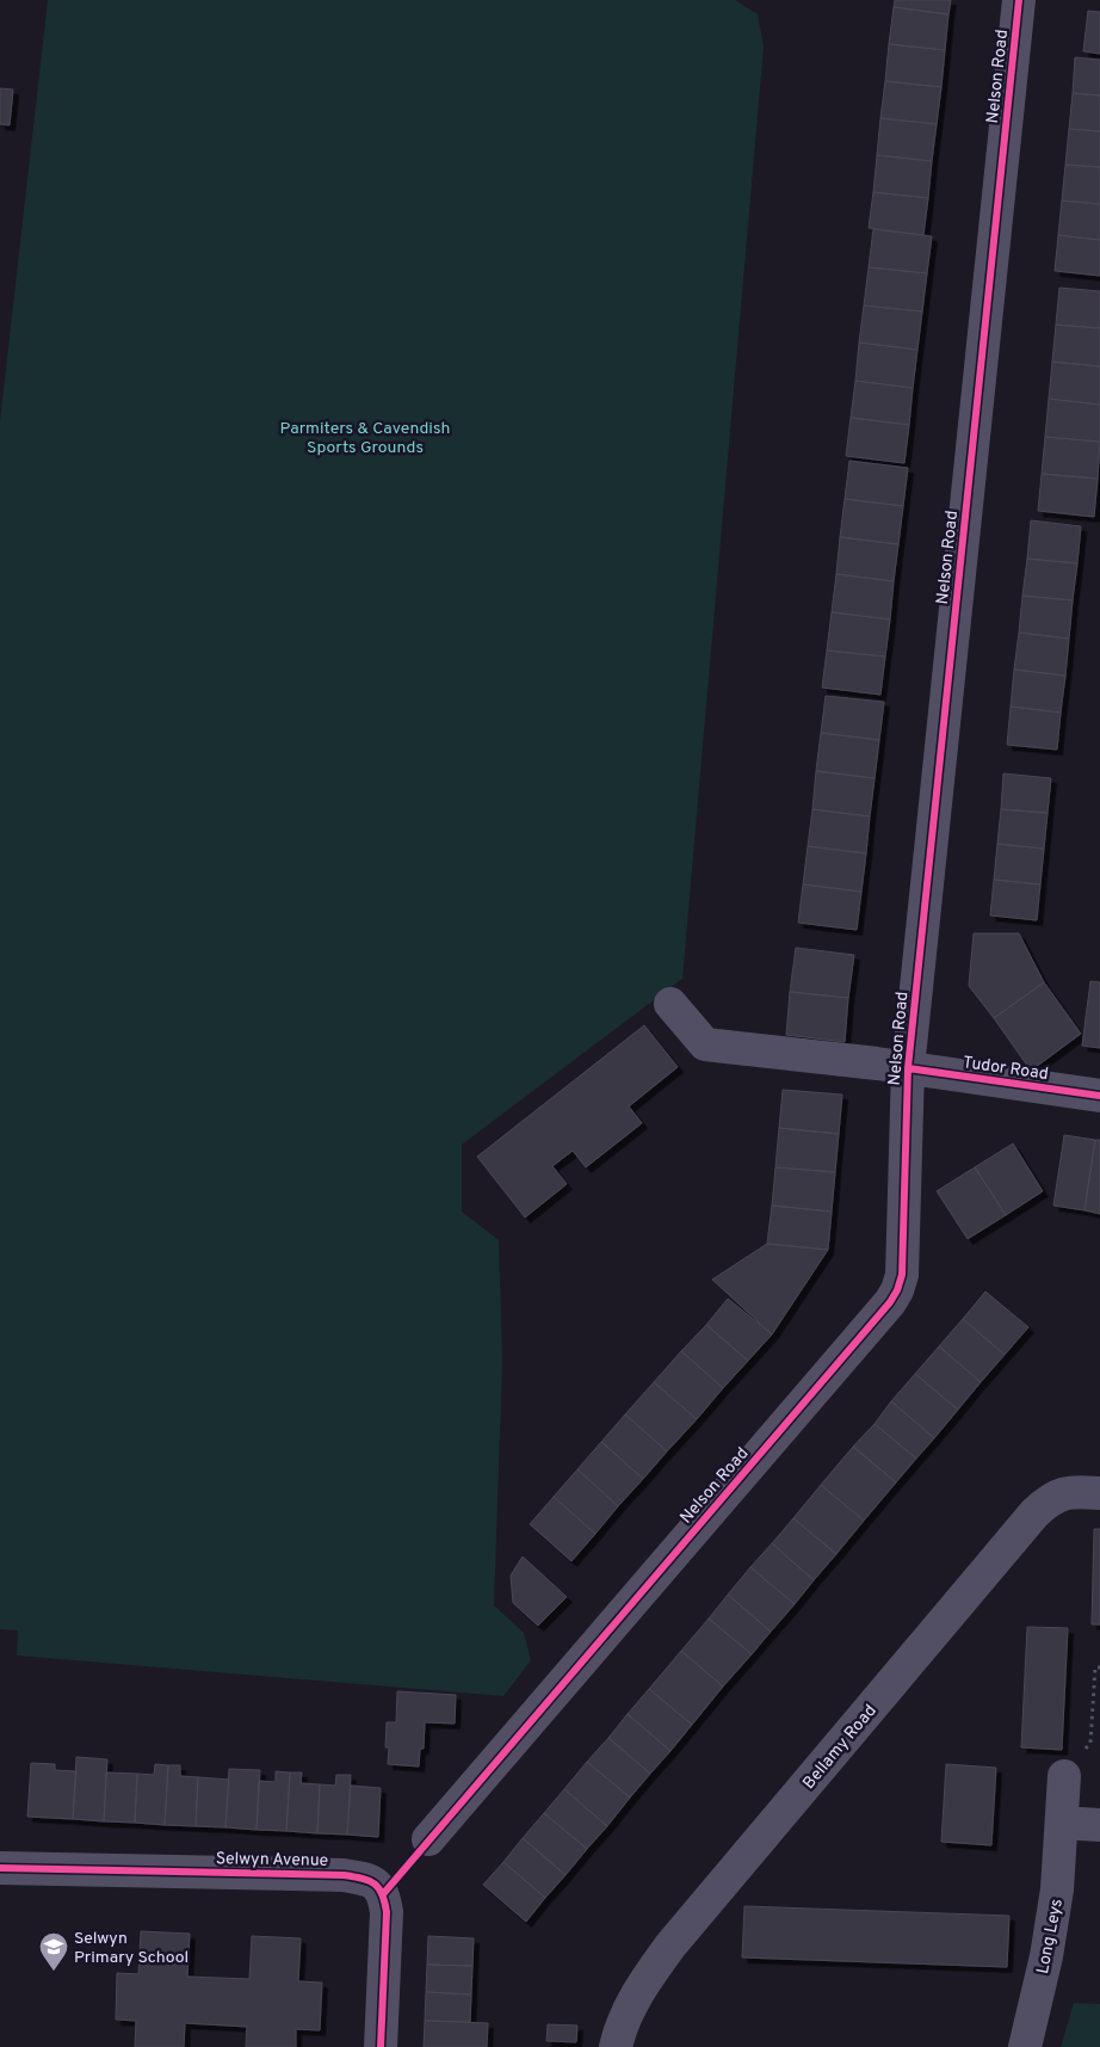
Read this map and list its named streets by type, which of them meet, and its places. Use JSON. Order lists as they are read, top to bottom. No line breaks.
{"streets":{"street":["Nelson Road","Tudor Road","Bellamy Road","Selwyn Avenue","Long Leys"]},"crossings":[["Nelson Road","Tudor Road"]],"parks":["Parmiters & Cavendish Sports Grounds"],"places":{"school or university":["Selwyn Primary School"]}}
